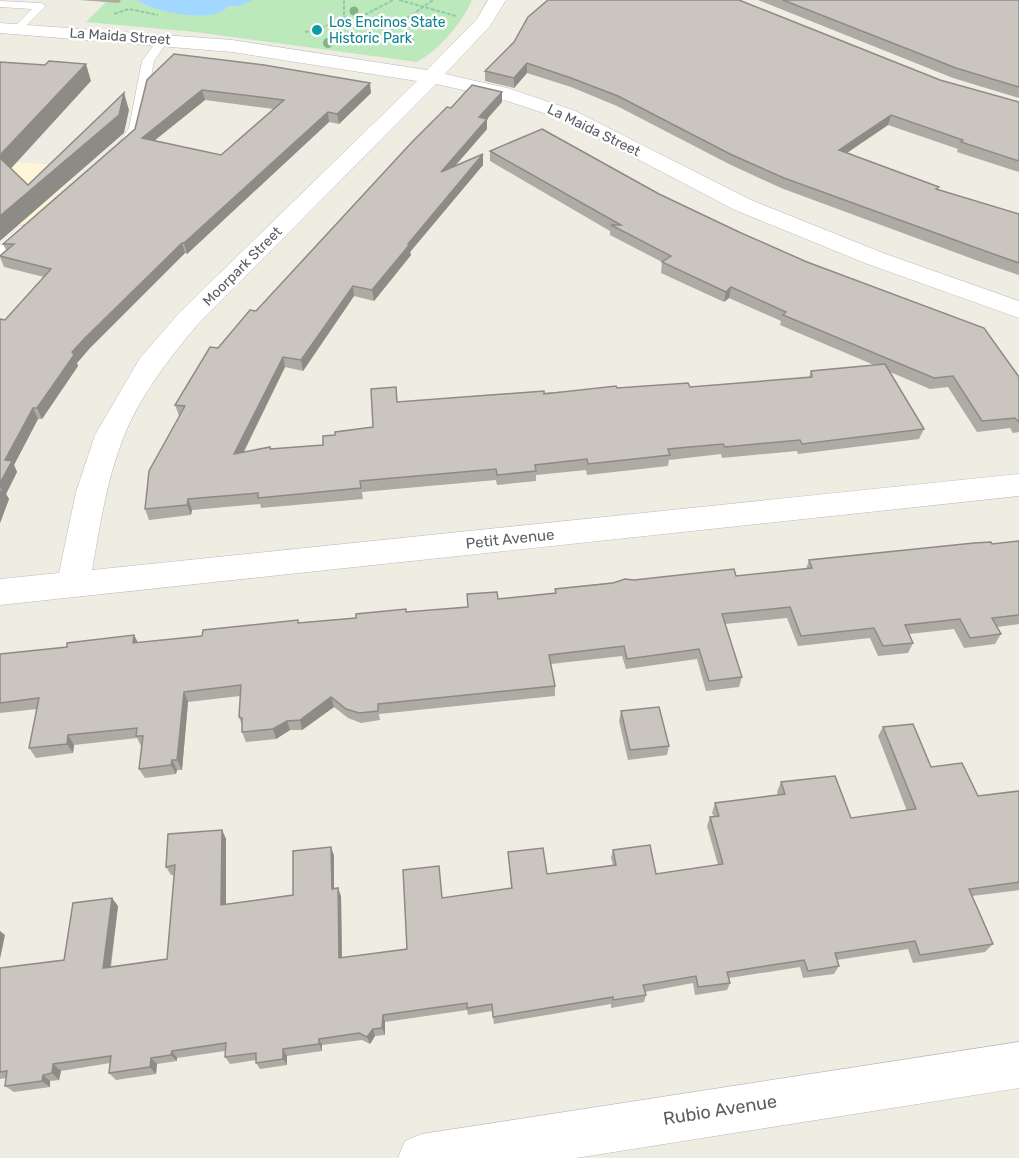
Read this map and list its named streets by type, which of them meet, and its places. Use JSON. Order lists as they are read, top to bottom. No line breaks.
{"streets":{"street":["La Maida Street","Moorpark Street","Petit Avenue","Rubio Avenue"]},"crossings":[["La Maida Street","Moorpark Street"],["Moorpark Street","Petit Avenue"]],"places":["Los Encinos State Historic Park"]}
